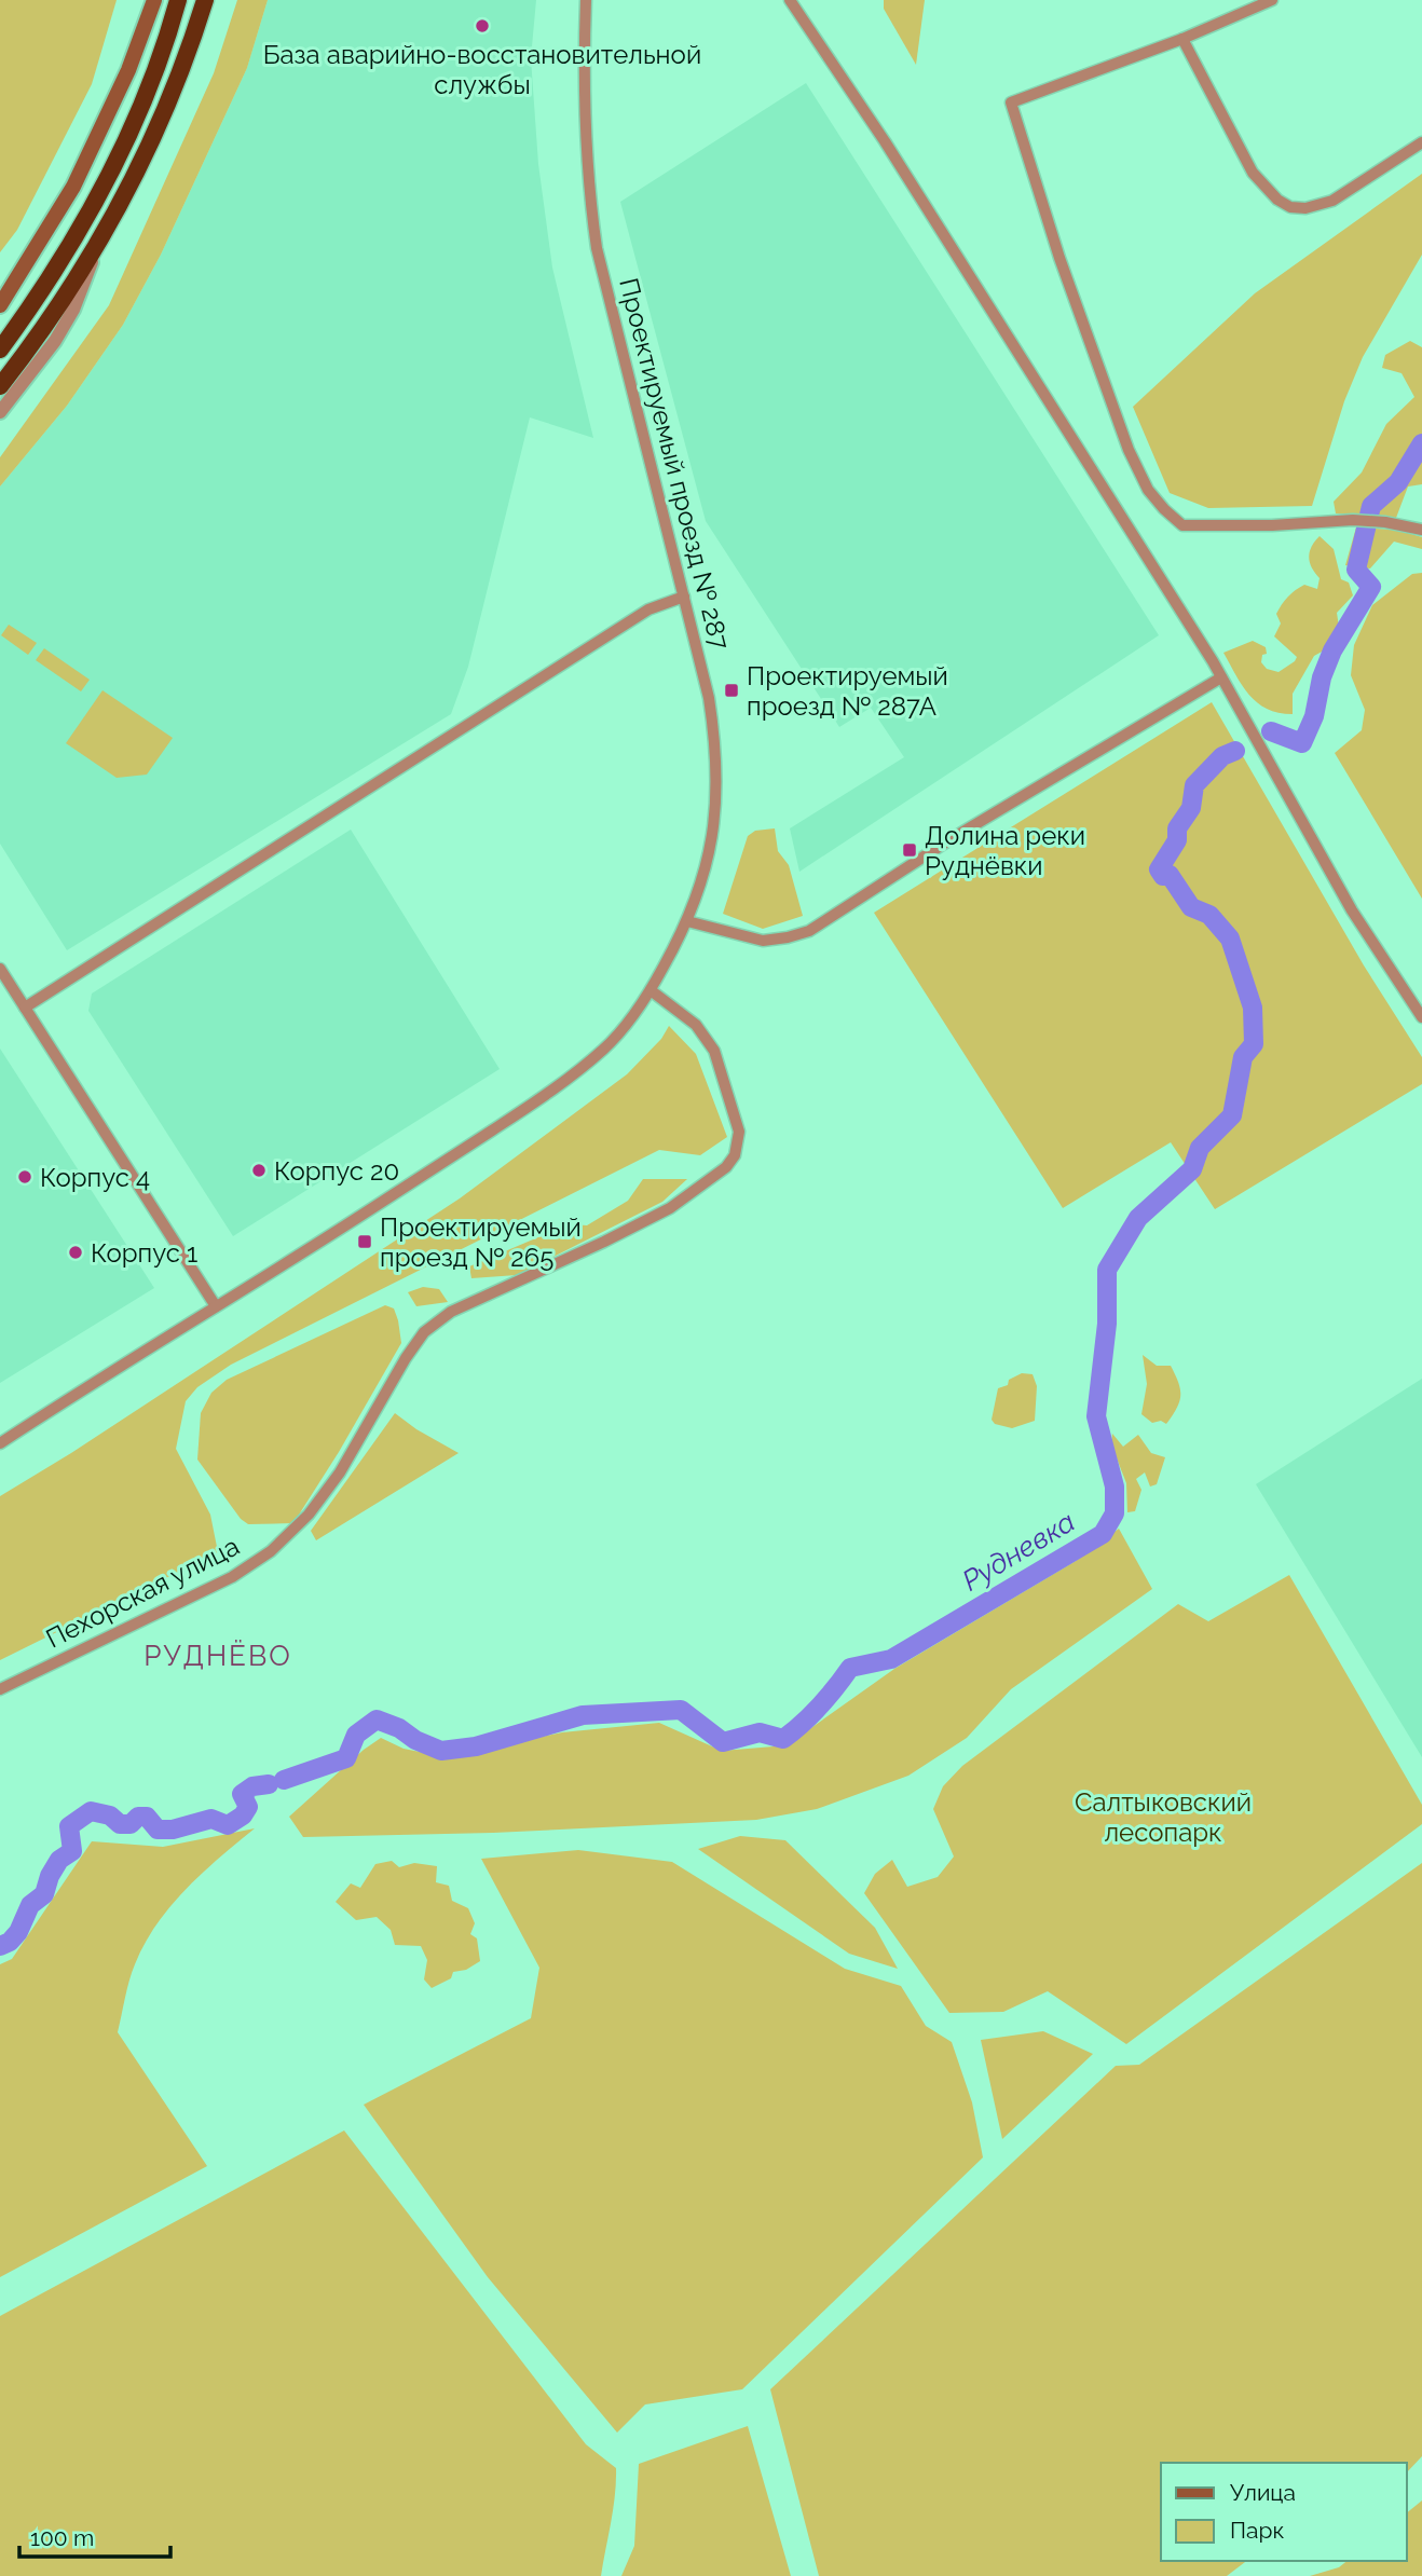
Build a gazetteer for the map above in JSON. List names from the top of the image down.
{
  "streets": {
    "street": ["Проектируемый проезд № 287", "Пехорская улица"]
  },
  "crossings": [
    ["Проектируемый проезд № 287", "Пехорская улица"]
  ],
  "districts": ["РУДНЁВО"],
  "water": ["Рудневка"],
  "parks": ["Салтыковский лесопарк"],
  "places": {
    "other": [
      "База аварийно-восстановительной службы",
      "Корпус 20",
      "Корпус 4",
      "Корпус 1"
    ],
    "transit": ["Проектируемый проезд № 287А", "Долина реки Руднёвки", "Проектируемый проезд № 265"]
  },
  "legend": ["Улица", "Парк"],
  "scale_bar": "100 m"
}
